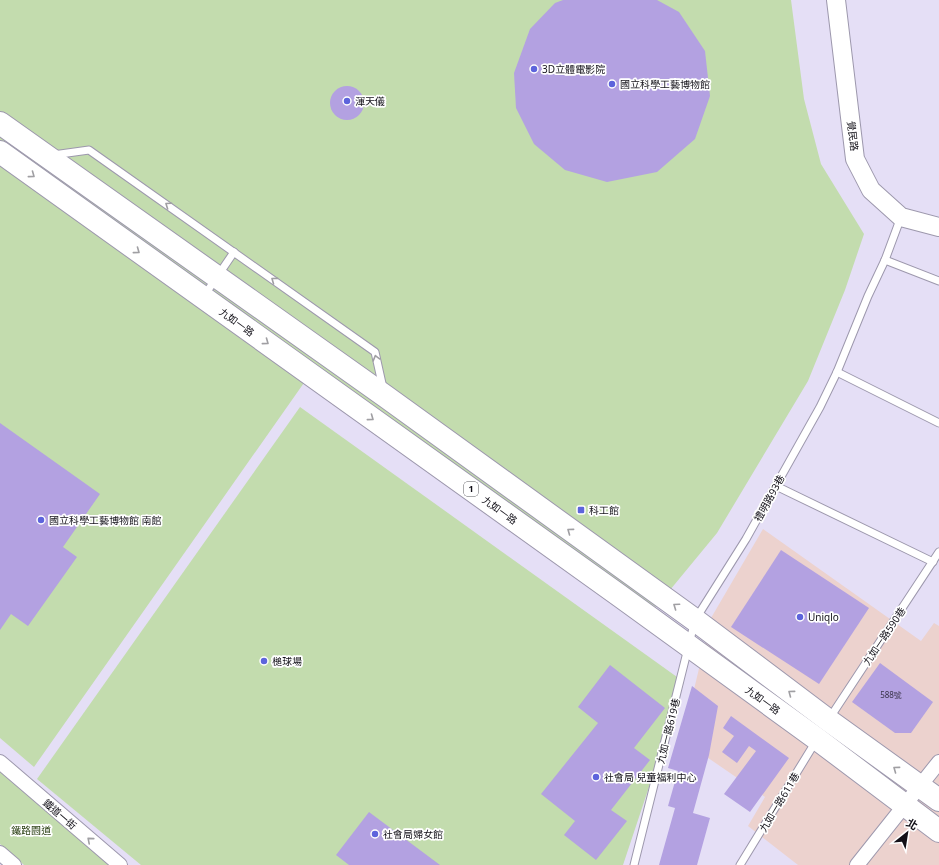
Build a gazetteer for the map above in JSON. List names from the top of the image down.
{
  "streets": {
    "main road": ["九如一路", "1"],
    "street": ["覺民路", "鐵道一街"],
    "lane": [
      "禮明路93巷",
      "九如一路590巷",
      "九如一路619巷",
      "九如一路611巷"
    ]
  },
  "crossings": [
    ["覺民路", "禮明路93巷"],
    ["九如一路", "九如一路619巷"],
    ["九如一路", "九如一路611巷"],
    ["1", "禮明路93巷"],
    ["1", "九如一路590巷"],
    ["1", "九如一路619巷"],
    ["禮明路93巷", "九如一路619巷"]
  ],
  "one_way": ["鐵道一街"],
  "parks": ["鐵路園道"],
  "places": {
    "other": [
      "3D立體電影院",
      "國立科學工藝博物館",
      "渾天儀",
      "國立科學工藝博物館 南館",
      "Uniqlo",
      "槌球場",
      "社會局 兒童福利中心",
      "社會局婦女館"
    ],
    "transit": ["科工館"]
  },
  "house_numbers": ["588號"],
  "north": "top right"
}
